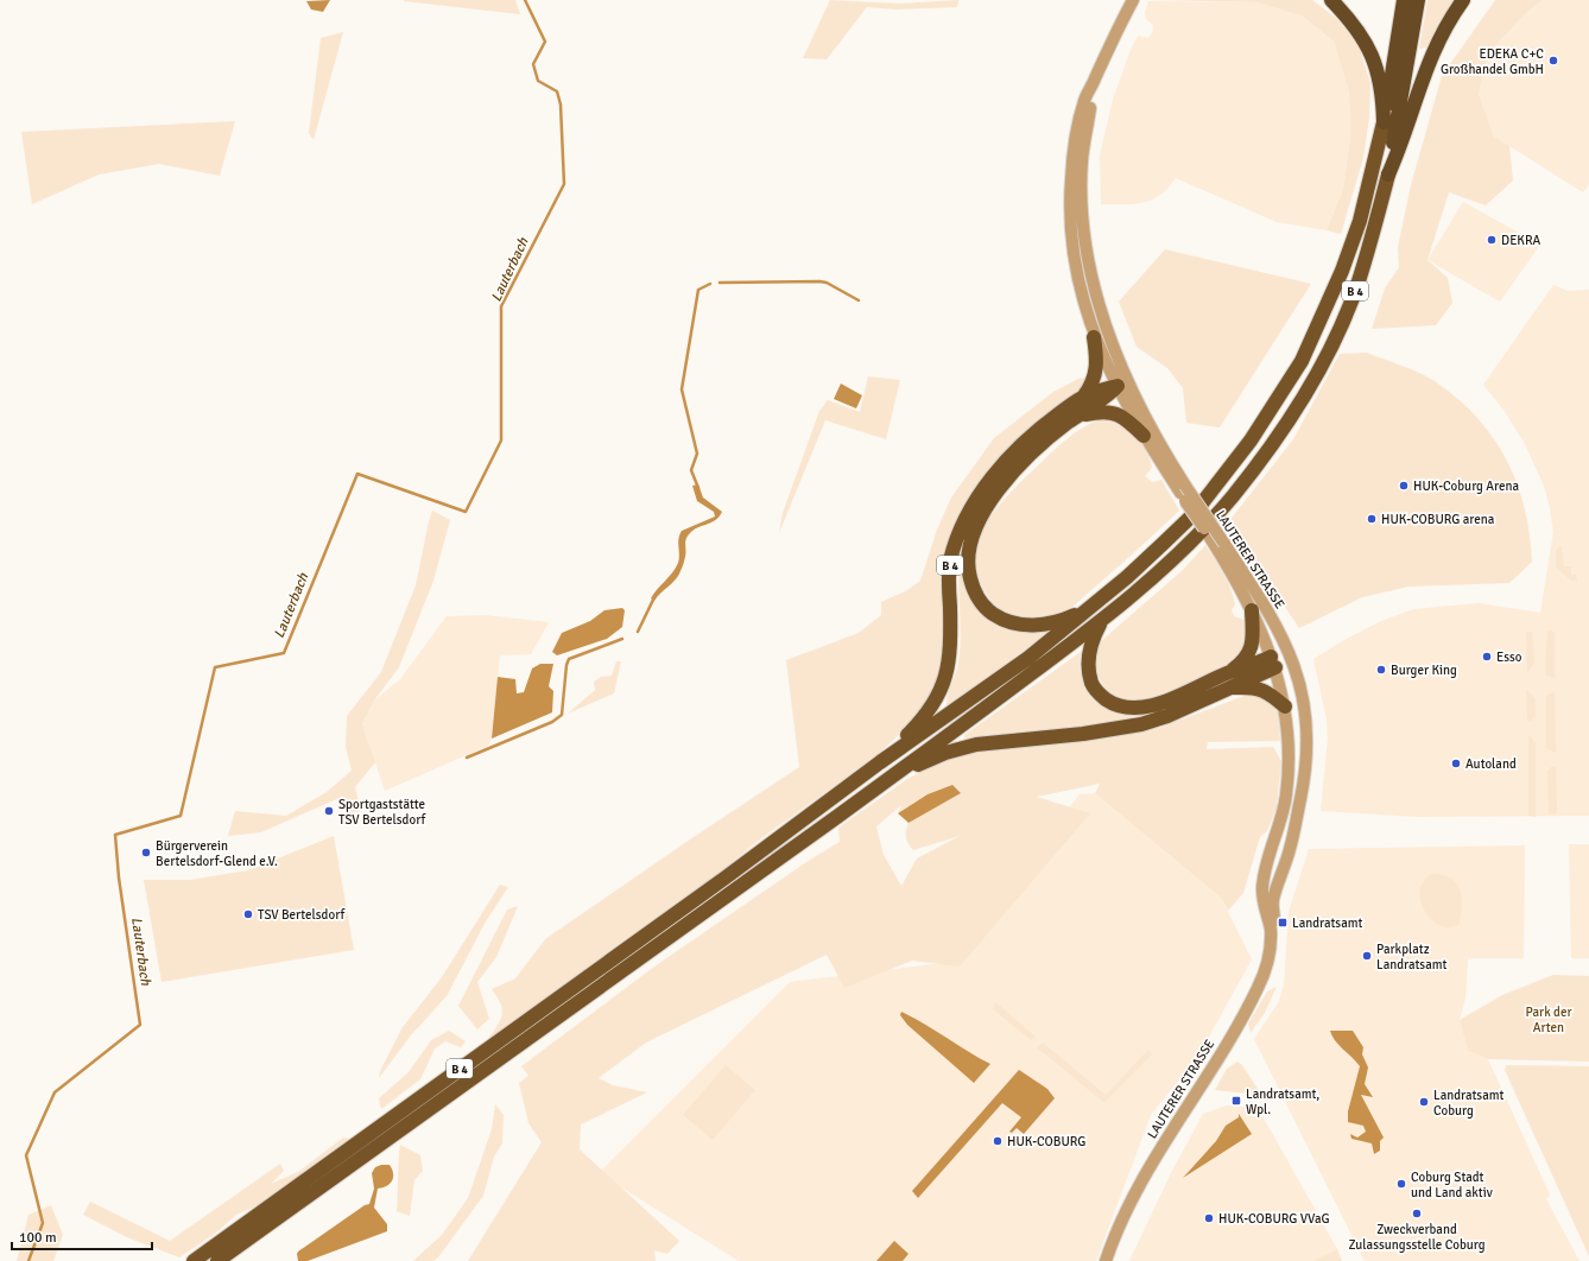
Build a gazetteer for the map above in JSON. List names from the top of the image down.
{
  "streets": {
    "highway": ["B 4"],
    "street": ["LAUTERER STRASSE"]
  },
  "water": ["Lauterbach"],
  "parks": ["Park der Arten"],
  "places": {
    "other": [
      "EDEKA C+C Großhandel GmbH",
      "DEKRA",
      "HUK-Coburg Arena",
      "HUK-COBURG arena",
      "Esso",
      "Burger King",
      "Autoland",
      "Sportgaststätte TSV Bertelsdorf",
      "Bürgerverein Bertelsdorf-Glend e.V.",
      "TSV Bertelsdorf",
      "Parkplatz Landratsamt",
      "Landratsamt Coburg",
      "HUK-COBURG",
      "Coburg Stadt und Land aktiv",
      "Zweckverband Zulassungsstelle Coburg",
      "HUK-COBURG VVaG"
    ],
    "transit": ["Landratsamt", "Landratsamt, Wpl."]
  },
  "scale_bar": "100 m"
}
